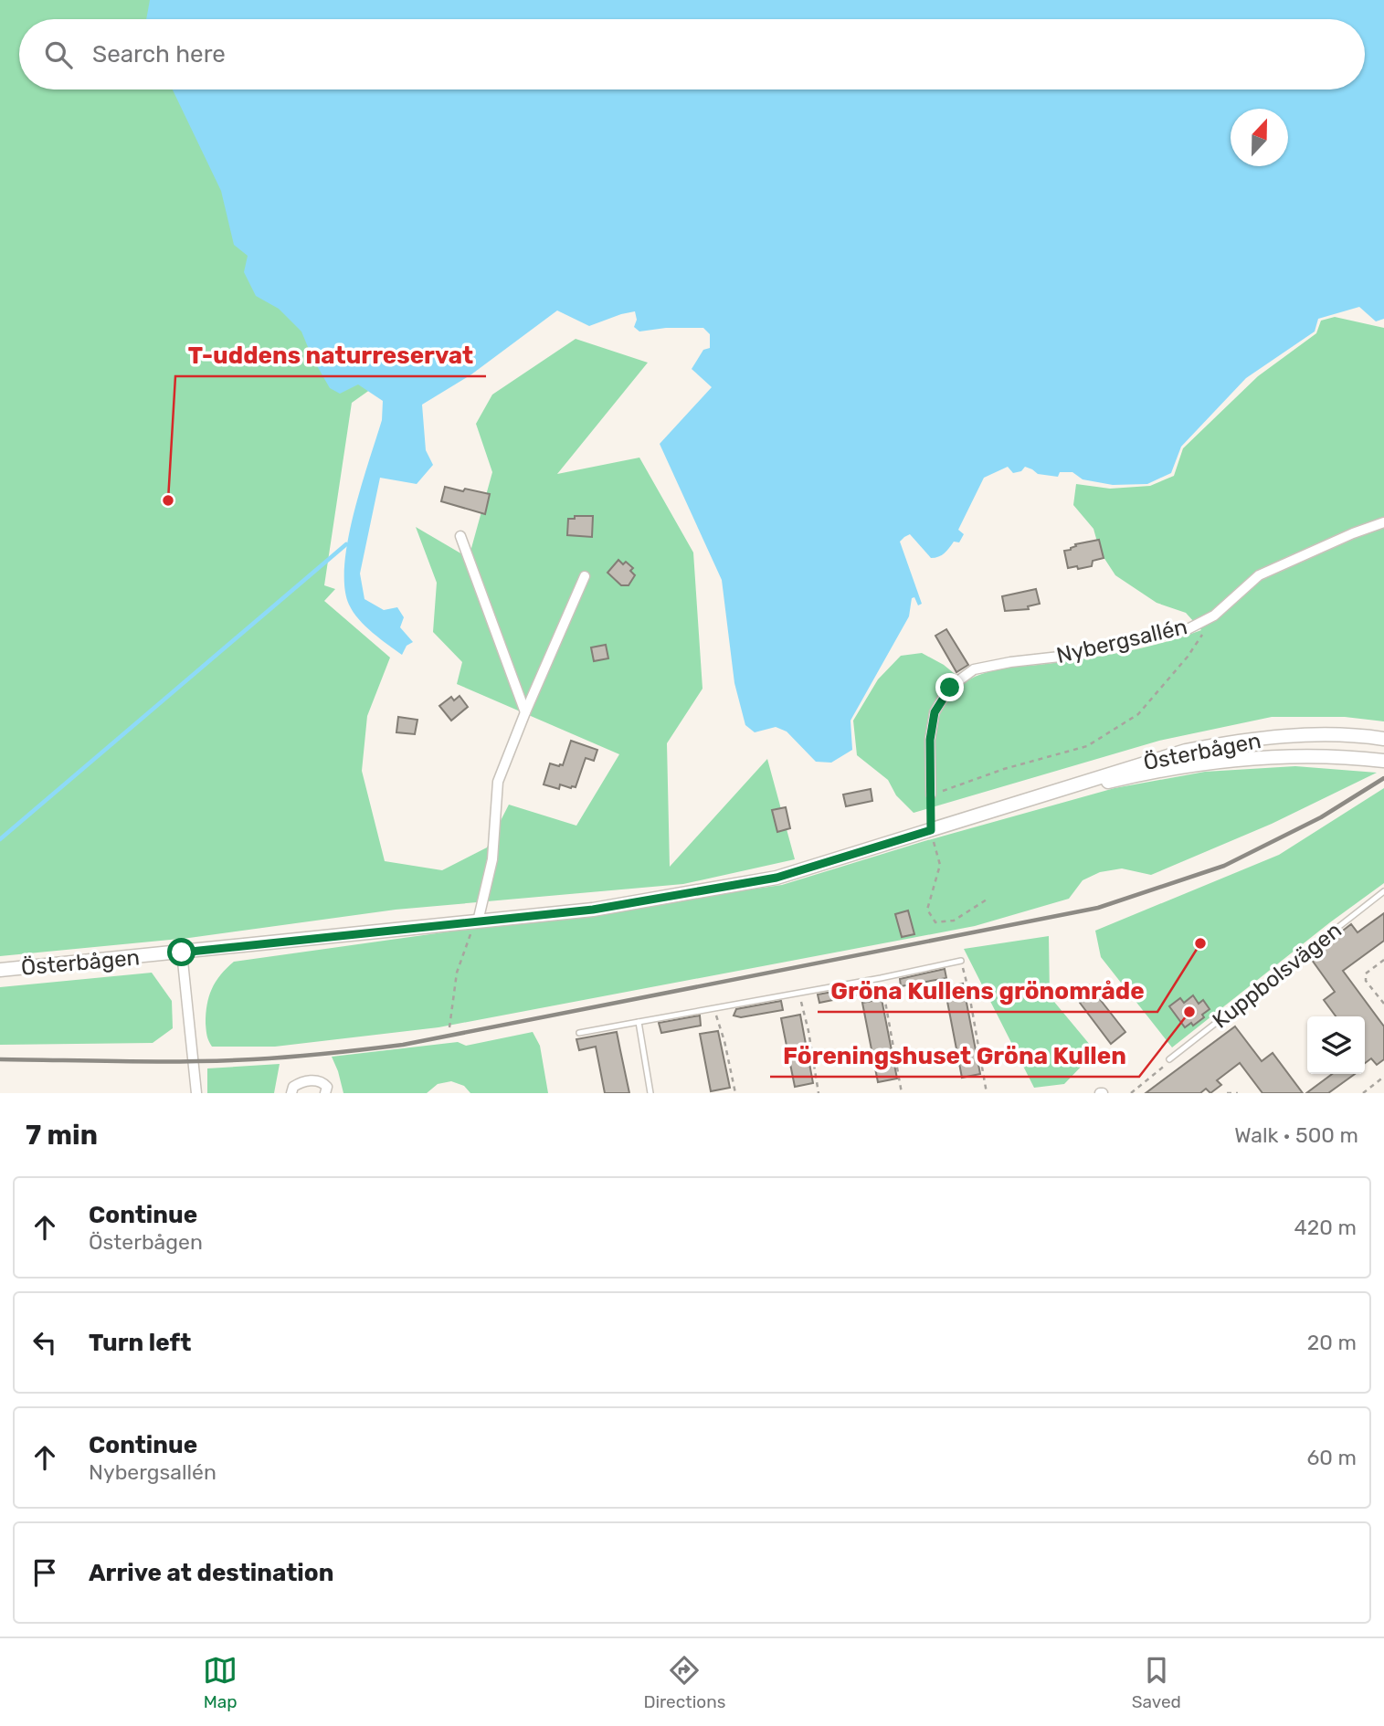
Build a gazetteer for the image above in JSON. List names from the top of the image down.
{
  "streets": {
    "main road": ["Österbågen"],
    "street": ["Nybergsallén"],
    "lane": ["Kuppbolsvägen"]
  },
  "places": ["T-uddens naturreservat", "Gröna Kullens grönområde", "Föreningshuset Gröna Kullen"],
  "north": "top",
  "page": {
    "search": "Search here",
    "heading": ["7 min", "Walk · 500 m"],
    "list": [
      ["Continue", "Österbågen", "420 m"],
      ["Turn left", "20 m"],
      ["Continue", "Nybergsallén", "60 m"],
      "Arrive at destination"
    ],
    "nav": ["Map", "Directions", "Saved"]
  }
}
